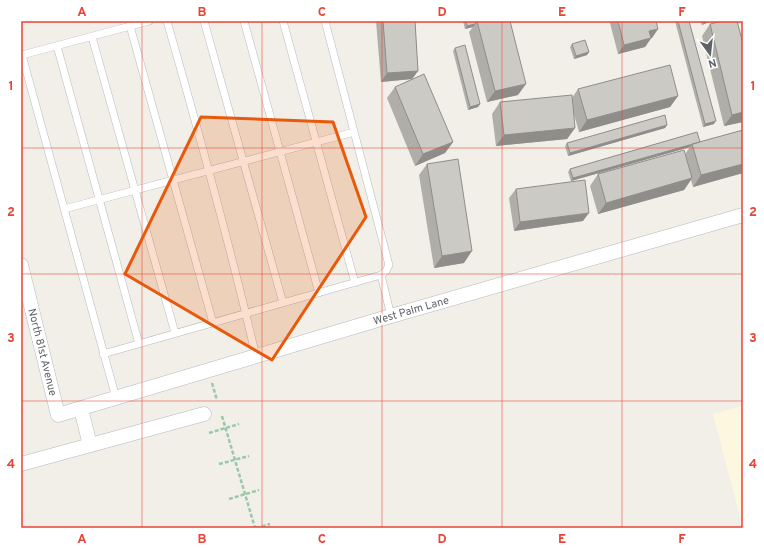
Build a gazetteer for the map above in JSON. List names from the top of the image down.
{
  "streets": {
    "street": ["West Palm Lane", "North 81st Avenue"]
  },
  "crossings": [
    ["West Palm Lane", "North 81st Avenue"]
  ],
  "north": "bottom",
  "grid": {
    "columns": [
      "A",
      "B",
      "C",
      "D",
      "E",
      "F"
    ],
    "rows": [
      "1",
      "2",
      "3",
      "4"
    ]
  }
}
